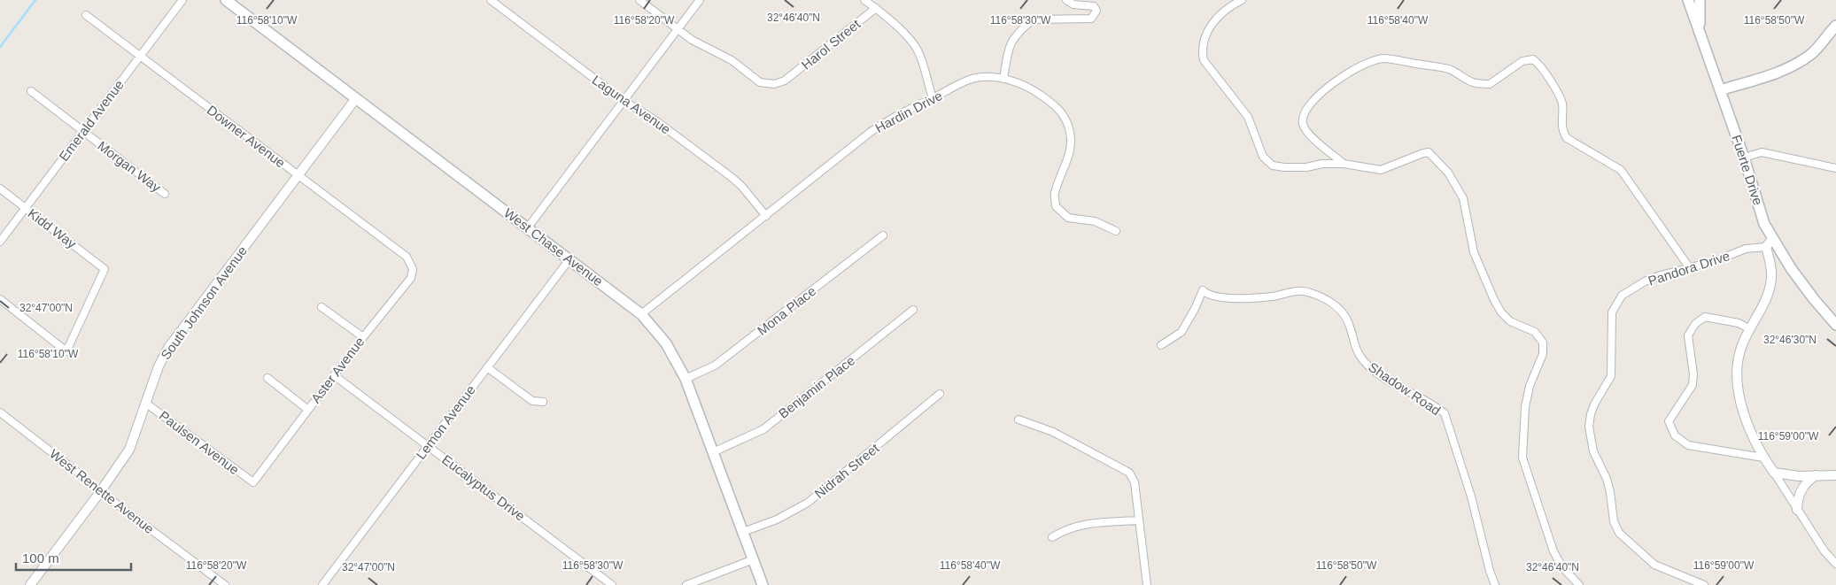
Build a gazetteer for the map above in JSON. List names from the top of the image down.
{
  "streets": {
    "main road": ["Fuerte Drive", "West Chase Avenue"],
    "street": [
      "Harol Street",
      "Laguna Avenue",
      "Hardin Drive",
      "Emerald Avenue",
      "Downer Avenue",
      "Morgan Way",
      "Kidd Way",
      "Pandora Drive",
      "South Johnson Avenue",
      "Mona Place",
      "Aster Avenue",
      "Benjamin Place",
      "Shadow Road",
      "Lemon Avenue",
      "Paulsen Avenue",
      "Nidrah Street",
      "Eucalyptus Drive",
      "West Renette Avenue"
    ]
  },
  "crossings": [
    ["Laguna Avenue", "Hardin Drive"],
    ["Hardin Drive", "West Chase Avenue"],
    ["Emerald Avenue", "Downer Avenue"],
    ["Emerald Avenue", "Morgan Way"],
    ["Emerald Avenue", "Kidd Way"],
    ["Downer Avenue", "South Johnson Avenue"],
    ["Downer Avenue", "Aster Avenue"],
    ["Fuerte Drive", "Pandora Drive"],
    ["West Chase Avenue", "South Johnson Avenue"],
    ["West Chase Avenue", "Mona Place"],
    ["West Chase Avenue", "Benjamin Place"],
    ["West Chase Avenue", "Lemon Avenue"],
    ["West Chase Avenue", "Nidrah Street"],
    ["South Johnson Avenue", "Paulsen Avenue"],
    ["South Johnson Avenue", "West Renette Avenue"],
    ["Aster Avenue", "Paulsen Avenue"],
    ["Aster Avenue", "Eucalyptus Drive"],
    ["Lemon Avenue", "Eucalyptus Drive"]
  ],
  "scale_bar": "100 m",
  "coordinates": [
    "32°46'40\"N",
    "116°58'10\"W",
    "116°58'20\"W",
    "116°58'30\"W",
    "116°58'40\"W",
    "116°58'50\"W",
    "32°47'00\"N",
    "32°46'30\"N",
    "116°59'00\"W"
  ]
}
